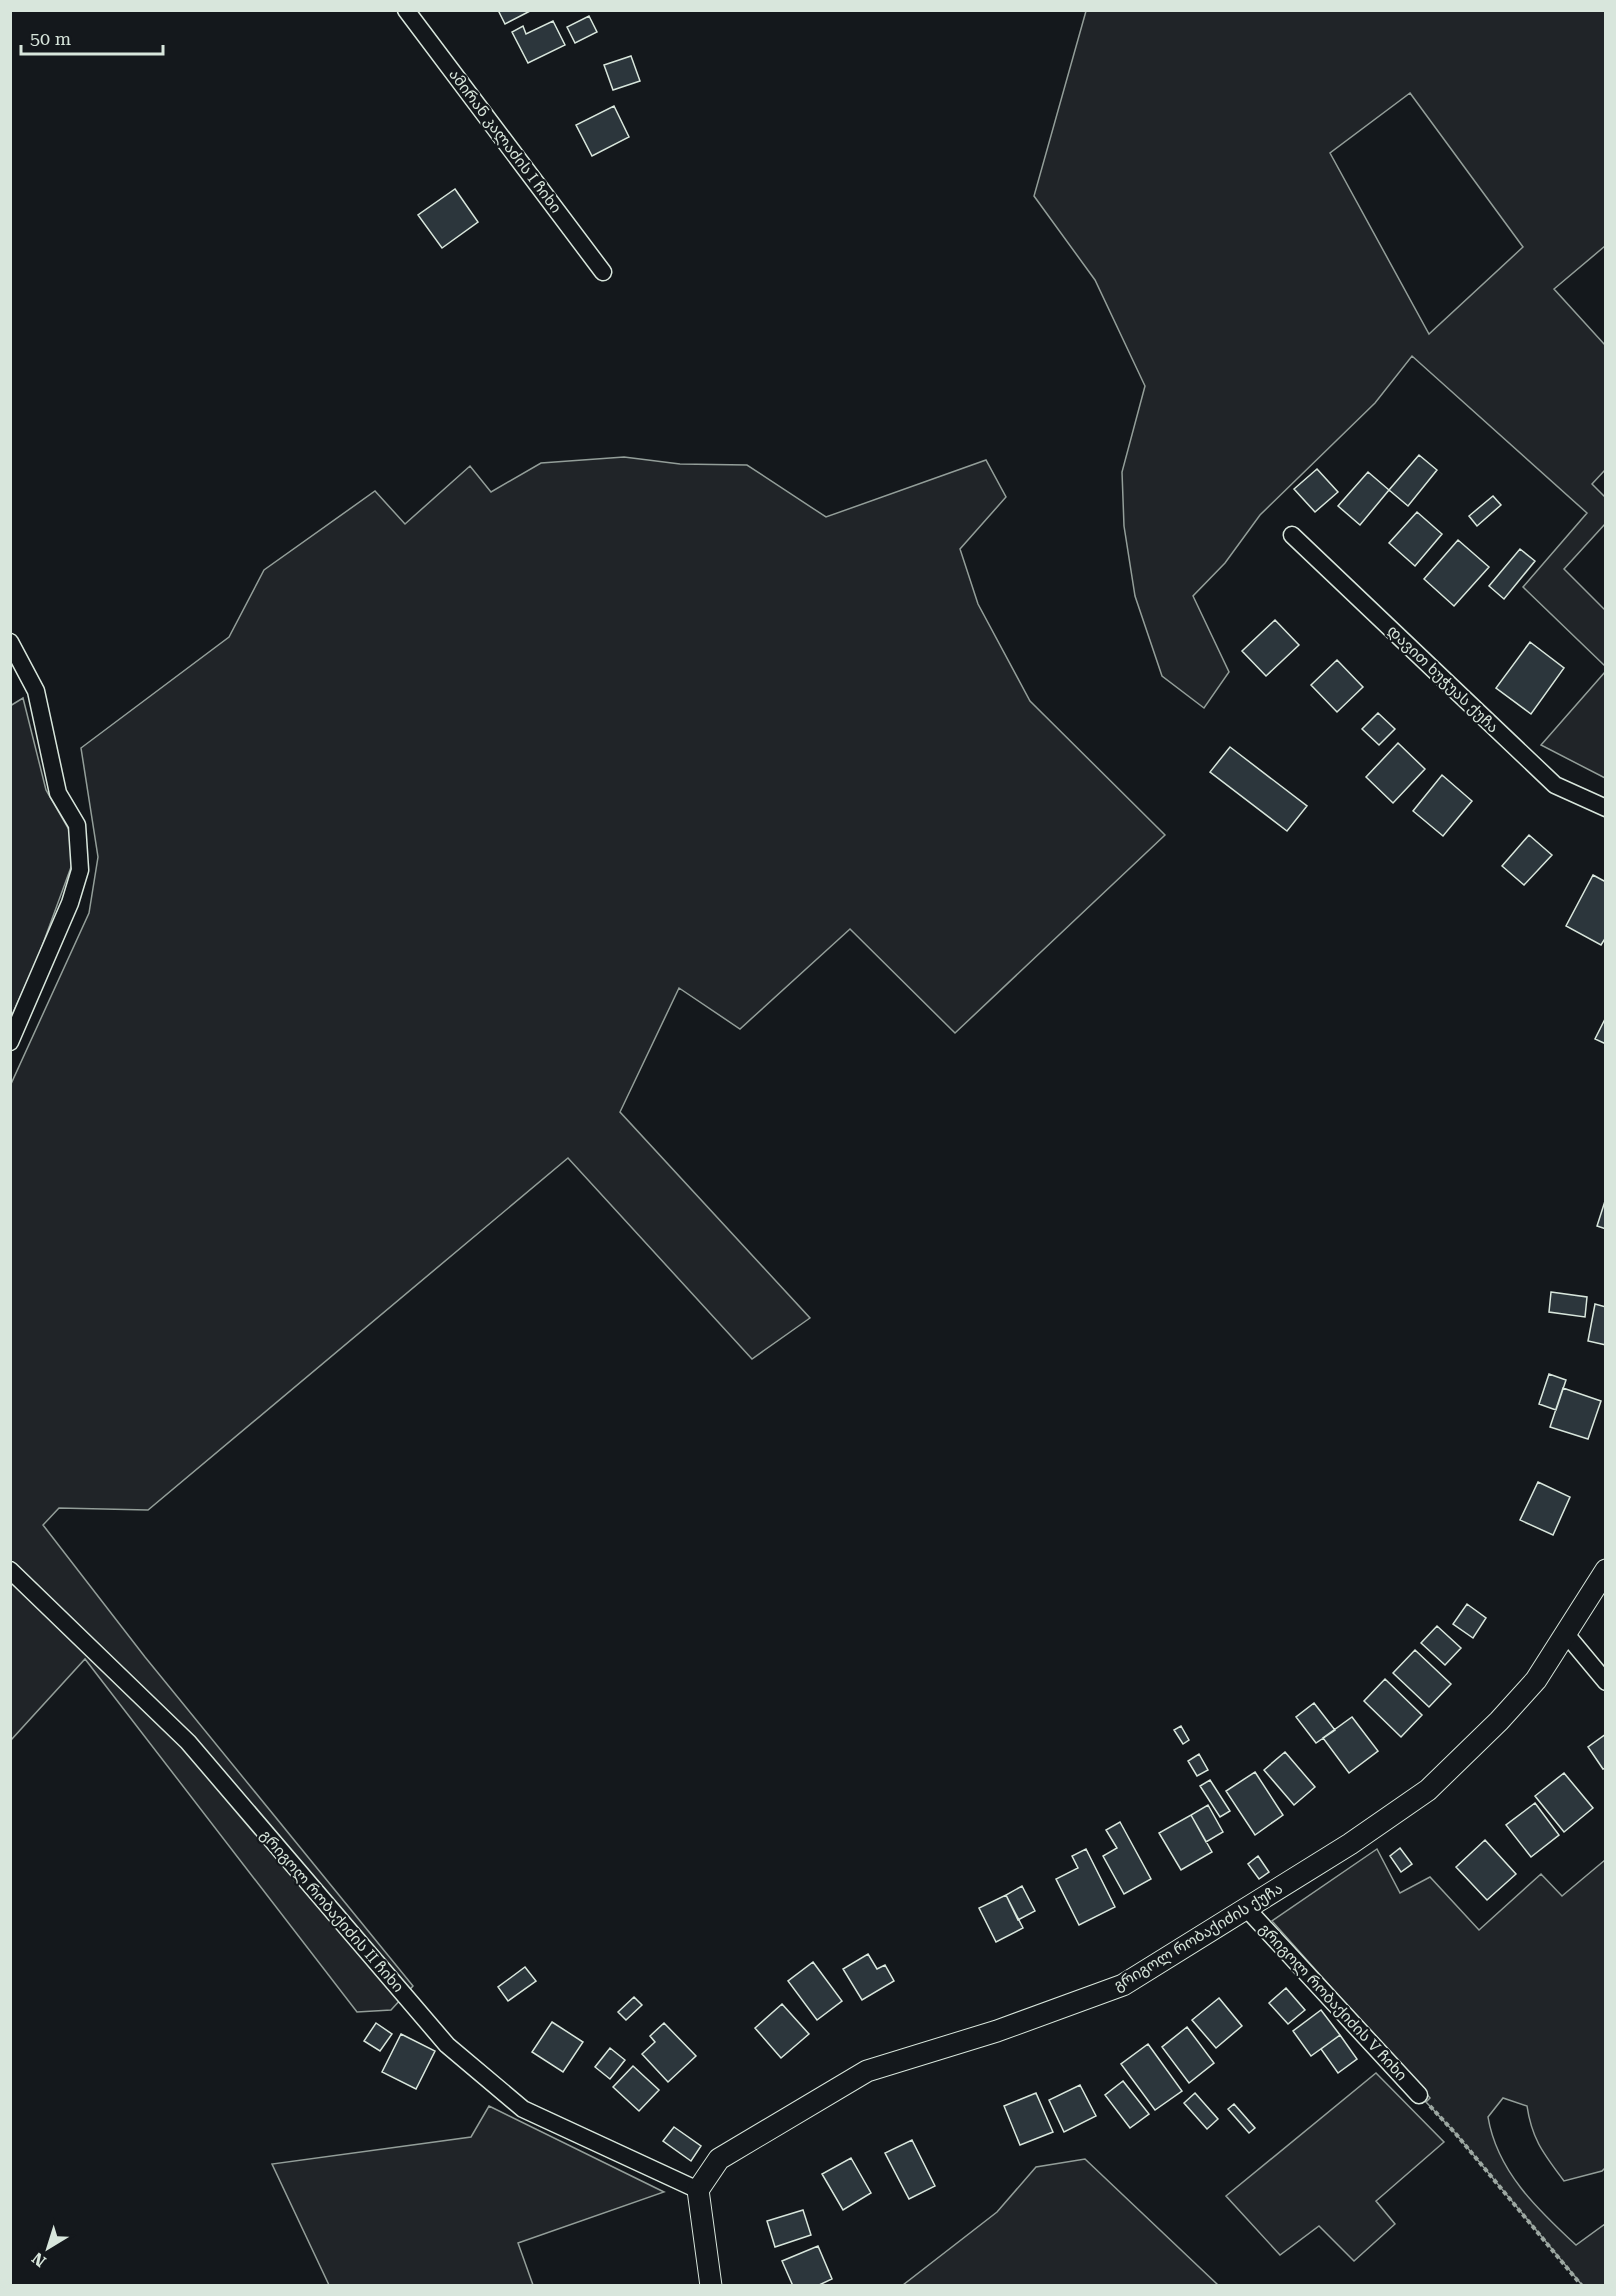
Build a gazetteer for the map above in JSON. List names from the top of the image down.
{
  "streets": {
    "street": [
      "ამირან კალაძის I ჩიხი",
      "დავით ხუჭუას ქუჩა",
      "გრიგოლ რობაქიძის II ჩიხი",
      "გრიგოლ რობაქიძის ქუჩა",
      "გრიგოლ რობაქიძის V ჩიხი"
    ]
  },
  "crossings": [
    ["გრიგოლ რობაქიძის II ჩიხი", "გრიგოლ რობაქიძის ქუჩა"],
    ["გრიგოლ რობაქიძის ქუჩა", "გრიგოლ რობაქიძის V ჩიხი"]
  ],
  "scale_bar": "50 m",
  "north": "bottom left"
}
